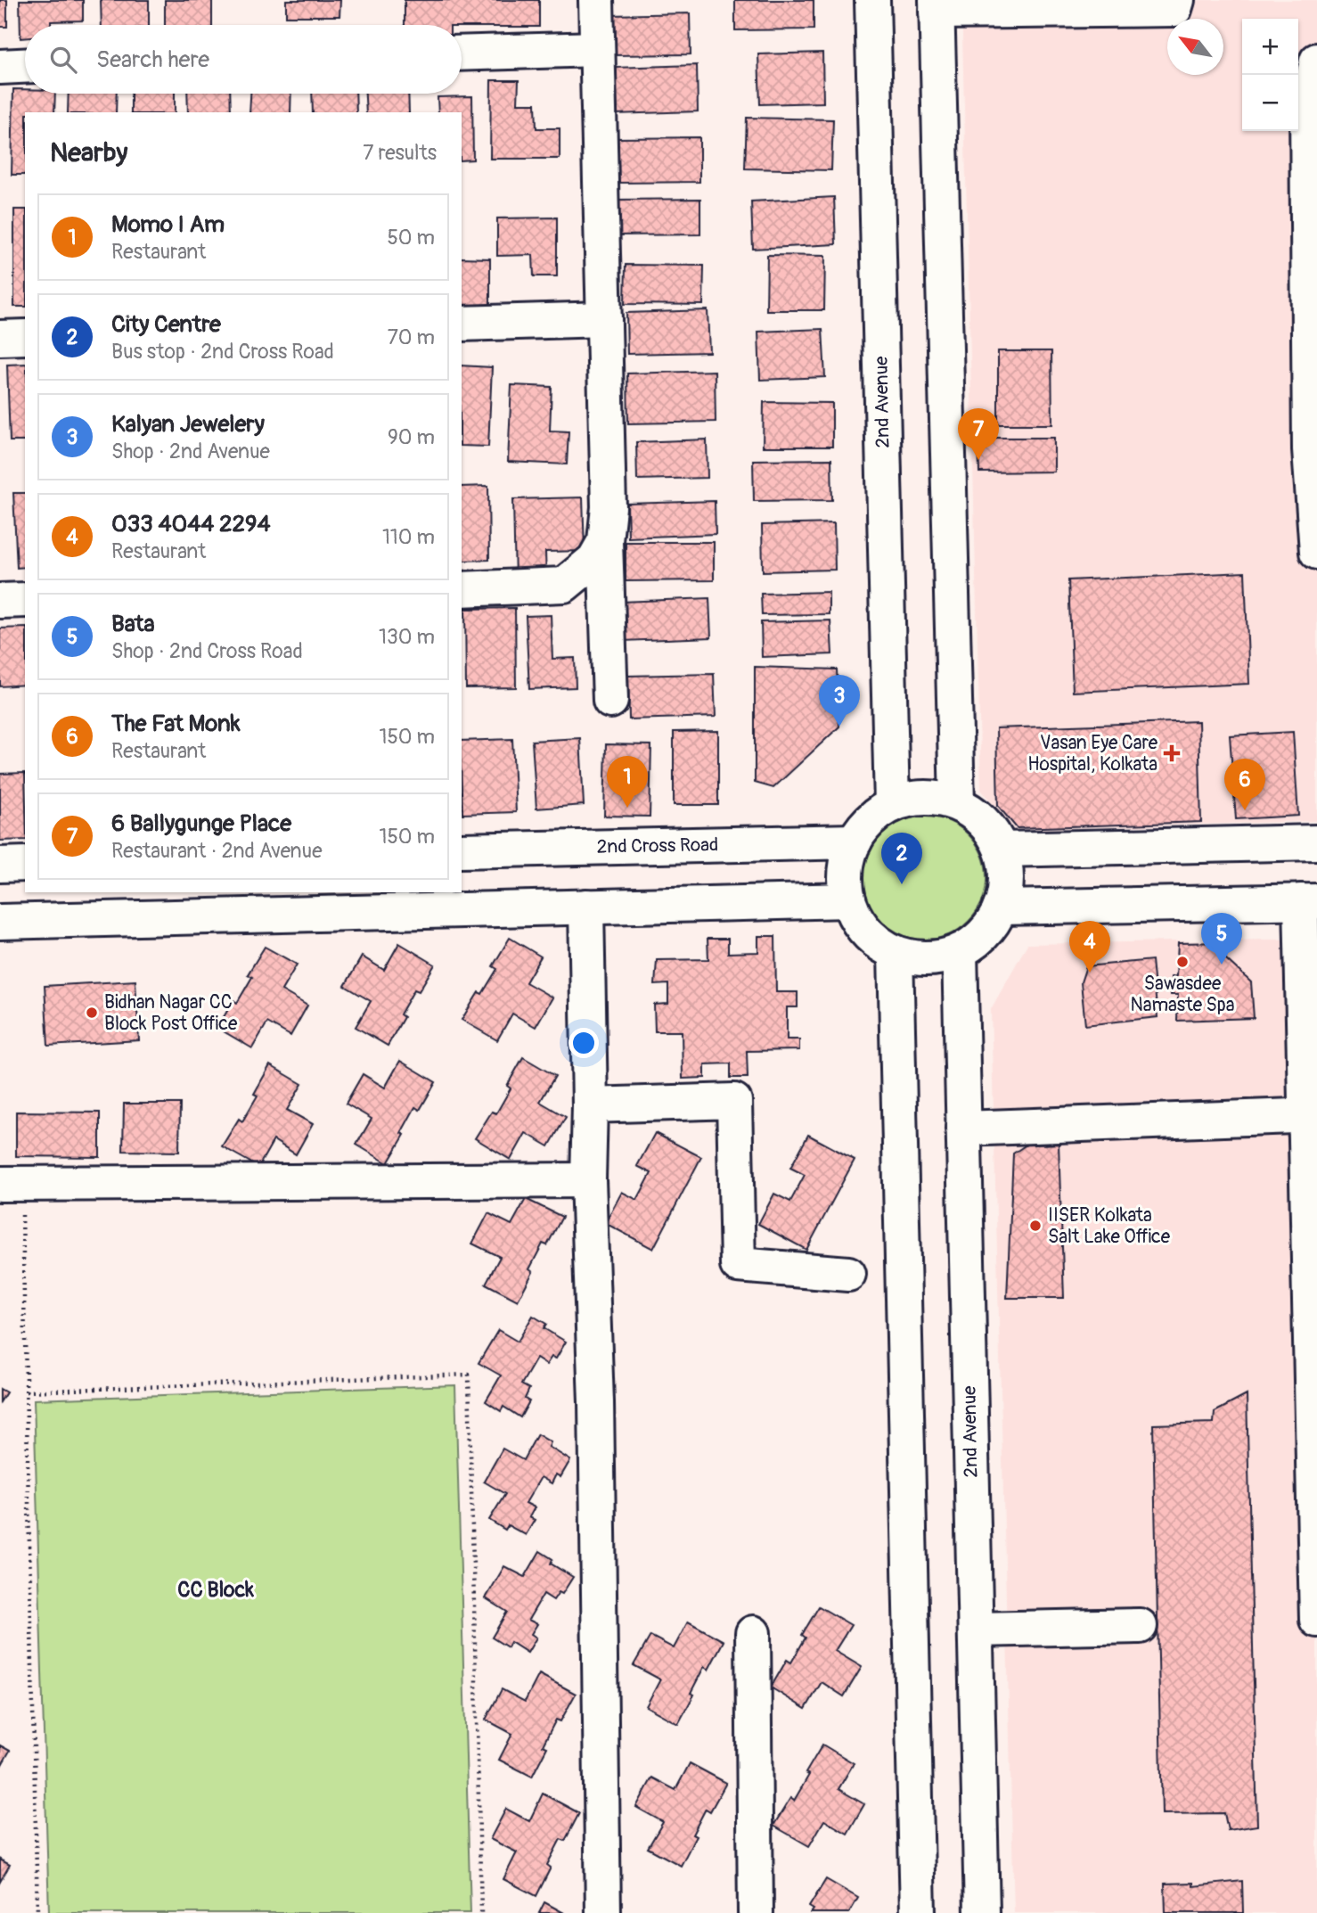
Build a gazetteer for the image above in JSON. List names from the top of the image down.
{
  "streets": {
    "street": ["2nd Avenue", "2nd Cross Road"]
  },
  "crossings": [
    ["2nd Avenue", "2nd Cross Road"]
  ],
  "districts": ["CC Block"],
  "places": {
    "health": ["Vasan Eye Care Hospital, Kolkata"],
    "other": ["Sawasdee Namaste Spa", "Bidhan Nagar CC Block Post Office", "IISER Kolkata Salt Lake Office"]
  },
  "north": "top left",
  "page": {
    "map_buttons": ["+", "−"],
    "search": "Search here",
    "heading": ["Nearby", "7 results"],
    "list": [
      {
        "mark": "1",
        "name": "Momo I Am",
        "note": "Restaurant",
        "value": "50 m"
      },
      {
        "mark": "2",
        "name": "City Centre",
        "note": "Bus stop · 2nd Cross Road",
        "value": "70 m"
      },
      {
        "mark": "3",
        "name": "Kalyan Jewelery",
        "note": "Shop · 2nd Avenue",
        "value": "90 m"
      },
      {
        "mark": "4",
        "name": "033 4044 2294",
        "note": "Restaurant",
        "value": "110 m"
      },
      {
        "mark": "5",
        "name": "Bata",
        "note": "Shop · 2nd Cross Road",
        "value": "130 m"
      },
      {
        "mark": "6",
        "name": "The Fat Monk",
        "note": "Restaurant",
        "value": "150 m"
      },
      {
        "mark": "7",
        "name": "6 Ballygunge Place",
        "note": "Restaurant · 2nd Avenue",
        "value": "150 m"
      }
    ],
    "pins": [
      "7",
      "3",
      "1",
      "6",
      "2",
      "5",
      "4"
    ]
  }
}
